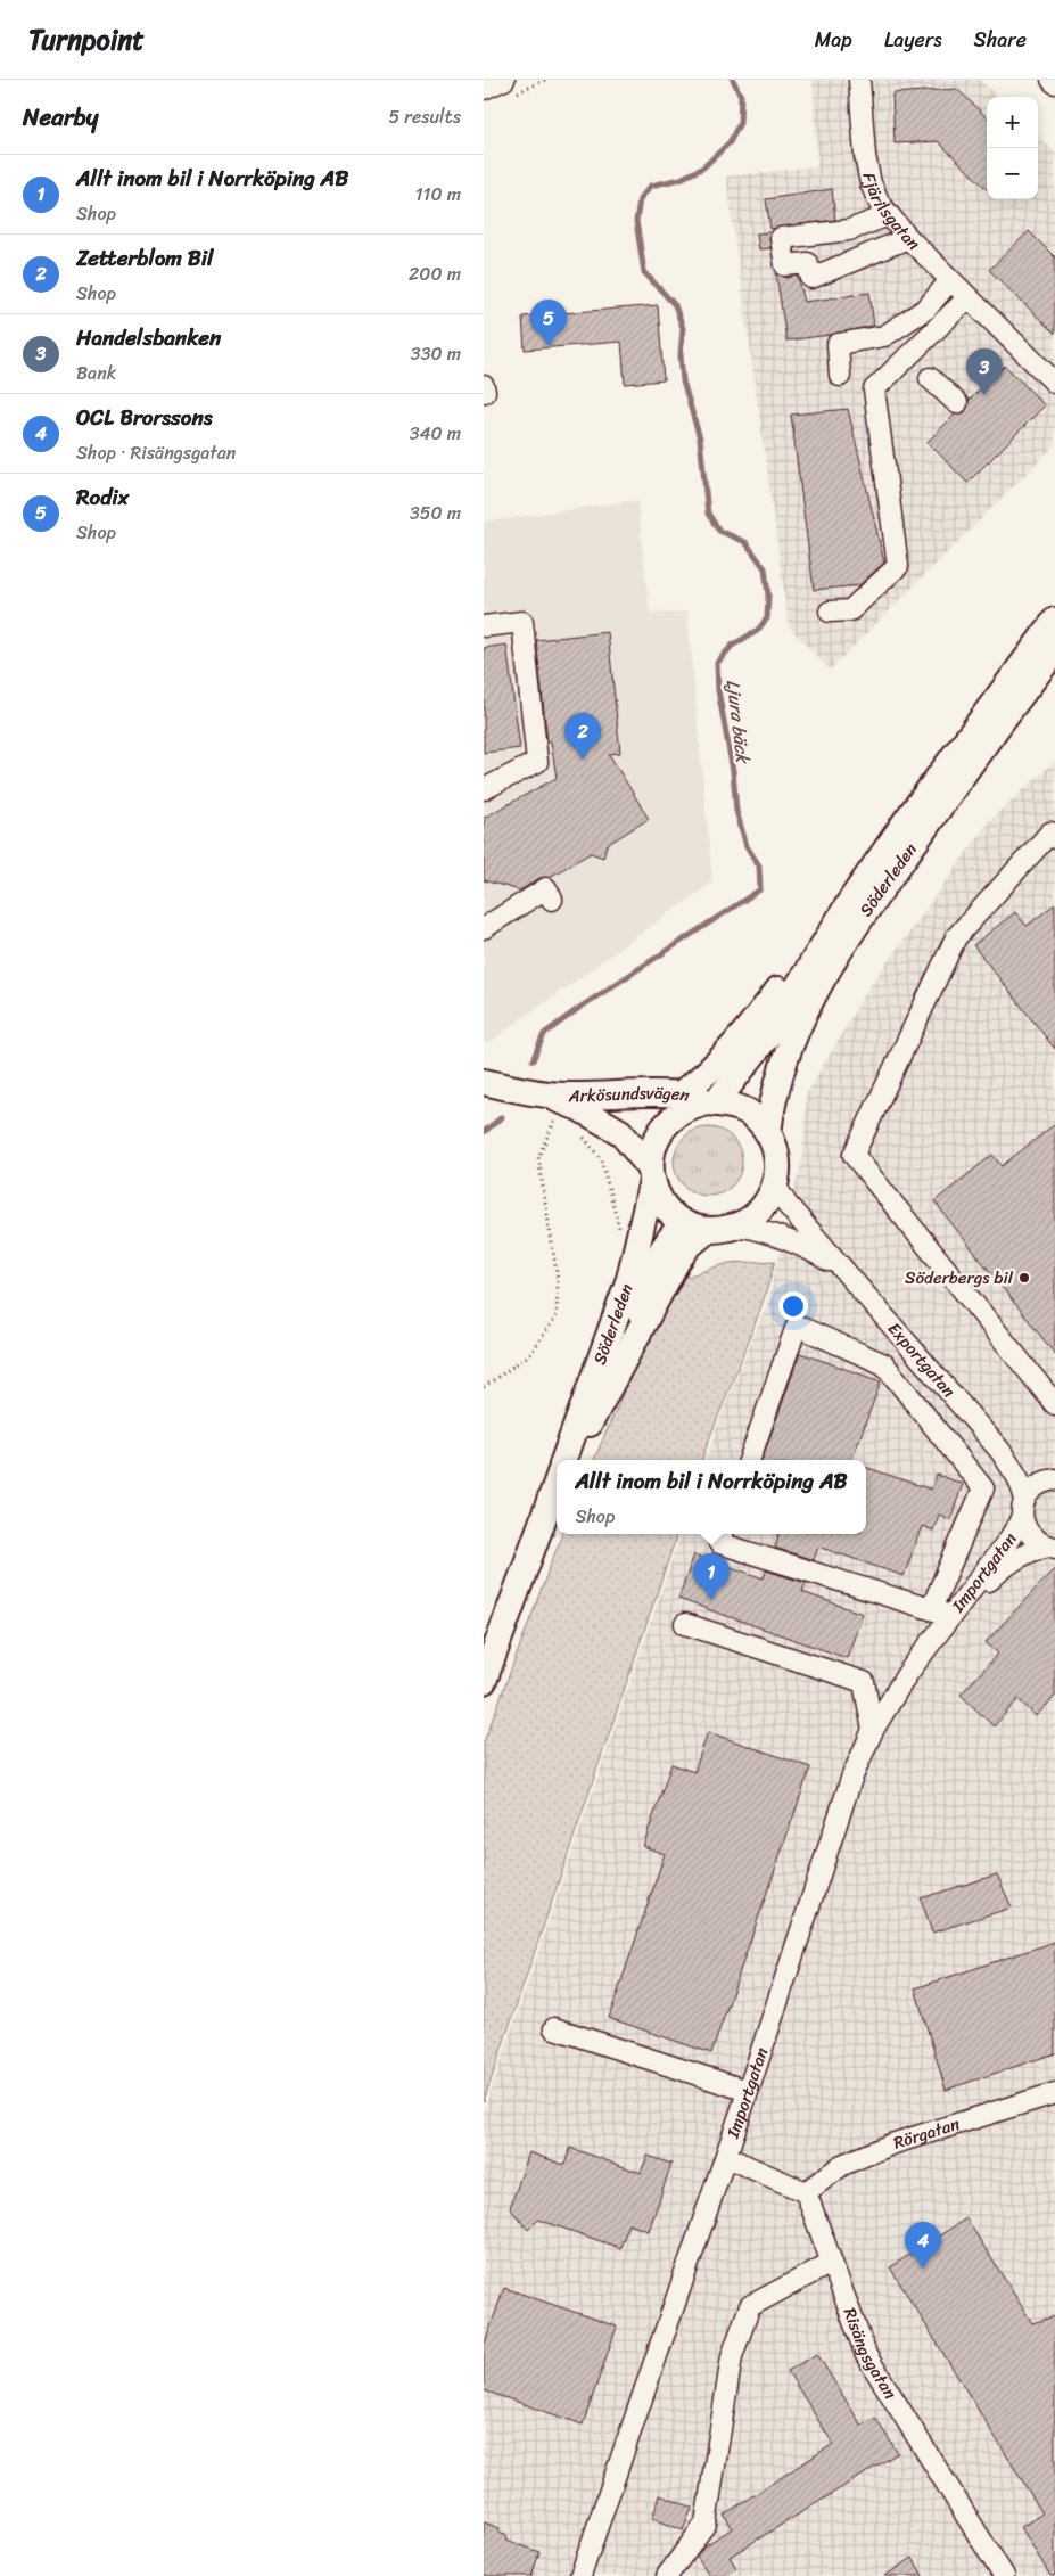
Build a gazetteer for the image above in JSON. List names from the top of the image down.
{
  "streets": {
    "main road": ["Söderleden", "Arkösundsvägen"],
    "street": [
      "Fjärilsgatan",
      "Exportgatan",
      "Importgatan",
      "Rörgatan",
      "Risängsgatan"
    ]
  },
  "crossings": [
    ["Söderleden", "Arkösundsvägen"],
    ["Söderleden", "Exportgatan"],
    ["Arkösundsvägen", "Exportgatan"],
    ["Rörgatan", "Risängsgatan"]
  ],
  "water": ["Ljura bäck"],
  "places": ["Söderbergs bil"],
  "page": {
    "header": "Turnpoint",
    "nav": ["Map", "Layers", "Share"],
    "heading": ["Nearby", "5 results"],
    "map_buttons": ["+", "−"],
    "list": [
      {
        "mark": "1",
        "name": "Allt inom bil i Norrköping AB",
        "note": "Shop",
        "value": "110 m"
      },
      {
        "mark": "2",
        "name": "Zetterblom Bil",
        "note": "Shop",
        "value": "200 m"
      },
      {
        "mark": "3",
        "name": "Handelsbanken",
        "note": "Bank",
        "value": "330 m"
      },
      {
        "mark": "4",
        "name": "OCL Brorssons",
        "note": "Shop · Risängsgatan",
        "value": "340 m"
      },
      {
        "mark": "5",
        "name": "Rodix",
        "note": "Shop",
        "value": "350 m"
      }
    ],
    "pins": [
      "5",
      "3",
      "2",
      "1",
      "4"
    ],
    "popup": ["Allt inom bil i Norrköping AB", "Shop"]
  }
}
